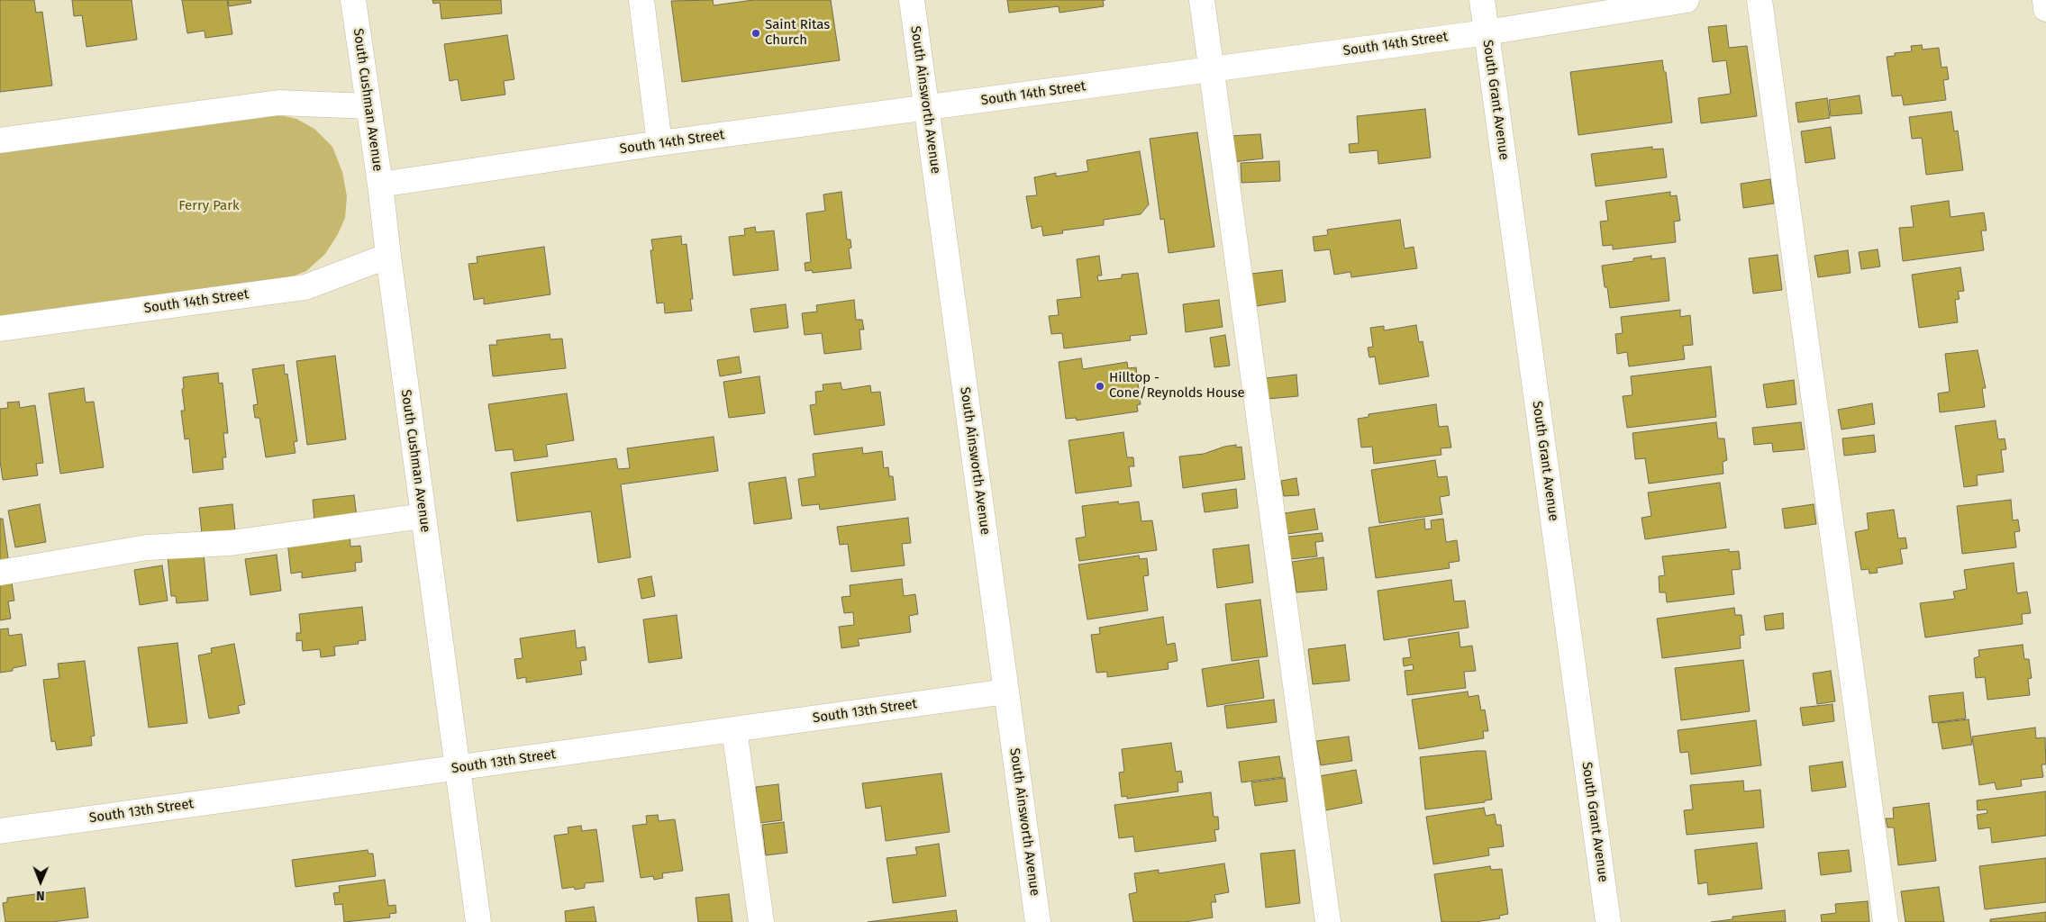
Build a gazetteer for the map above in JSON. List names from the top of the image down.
{
  "streets": {
    "street": [
      "South 14th Street",
      "South Cushman Avenue",
      "South Ainsworth Avenue",
      "South Grant Avenue",
      "South 13th Street"
    ]
  },
  "crossings": [
    ["South 14th Street", "South Cushman Avenue"],
    ["South 14th Street", "South Ainsworth Avenue"],
    ["South 14th Street", "South Grant Avenue"],
    ["South Cushman Avenue", "South 13th Street"],
    ["South Ainsworth Avenue", "South 13th Street"]
  ],
  "parks": ["Ferry Park"],
  "places": ["Saint Ritas Church", "Hilltop - Cone/Reynolds House"],
  "north": "bottom"
}
